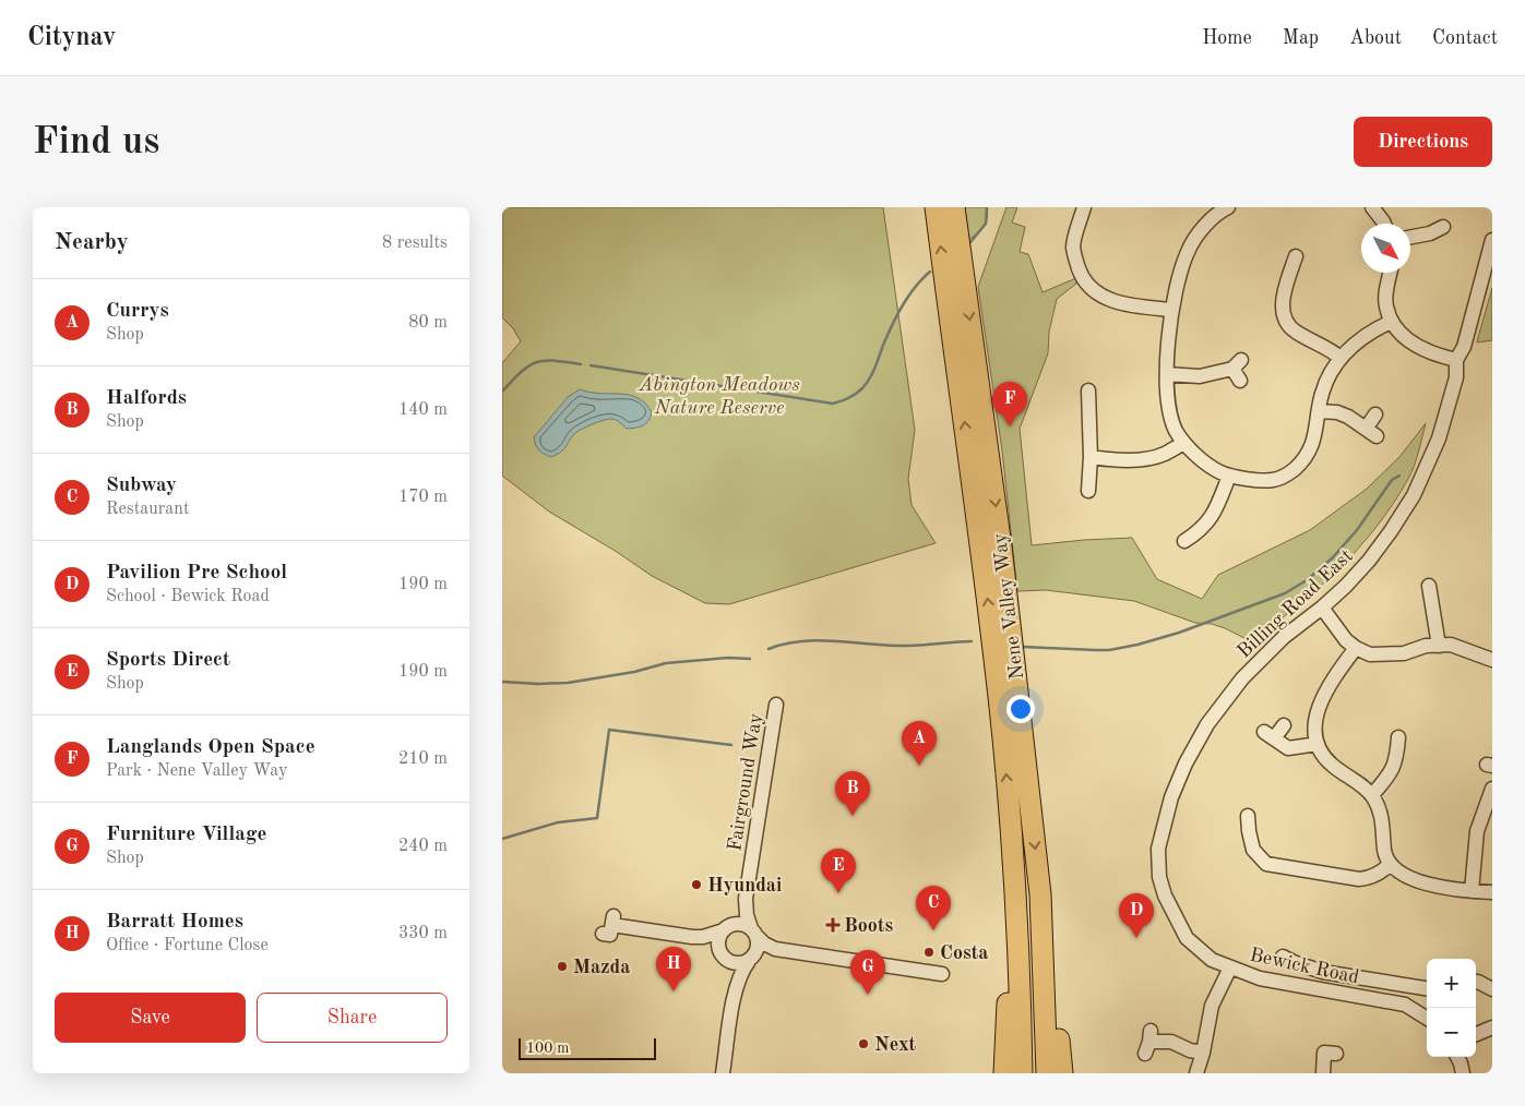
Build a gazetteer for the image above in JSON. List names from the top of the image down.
{
  "streets": {
    "highway": ["Nene Valley Way"],
    "street": ["Billing Road East", "Fairground Way", "Bewick Road"]
  },
  "crossings": [
    ["Billing Road East", "Bewick Road"]
  ],
  "parks": ["Abington Meadows Nature Reserve"],
  "places": {
    "other": [
      "Hyundai",
      "Costa",
      "Mazda",
      "Next"
    ],
    "health": ["Boots"]
  },
  "scale_bar": "100 m",
  "north": "bottom right",
  "page": {
    "header": "Citynav",
    "nav": [
      "Home",
      "Map",
      "About",
      "Contact"
    ],
    "buttons": [
      "Directions",
      ["Save", "Share"]
    ],
    "title": "Find us",
    "heading": ["Nearby", "8 results"],
    "list": [
      {
        "mark": "A",
        "name": "Currys",
        "note": "Shop",
        "value": "80 m"
      },
      {
        "mark": "B",
        "name": "Halfords",
        "note": "Shop",
        "value": "140 m"
      },
      {
        "mark": "C",
        "name": "Subway",
        "note": "Restaurant",
        "value": "170 m"
      },
      {
        "mark": "D",
        "name": "Pavilion Pre School",
        "note": "School · Bewick Road",
        "value": "190 m"
      },
      {
        "mark": "E",
        "name": "Sports Direct",
        "note": "Shop",
        "value": "190 m"
      },
      {
        "mark": "F",
        "name": "Langlands Open Space",
        "note": "Park · Nene Valley Way",
        "value": "210 m"
      },
      {
        "mark": "G",
        "name": "Furniture Village",
        "note": "Shop",
        "value": "240 m"
      },
      {
        "mark": "H",
        "name": "Barratt Homes",
        "note": "Office · Fortune Close",
        "value": "330 m"
      }
    ],
    "pins": [
      "F",
      "A",
      "B",
      "E",
      "C",
      "D",
      "H",
      "G"
    ],
    "map_buttons": ["+", "−"],
    "scale": "100 m"
  }
}
